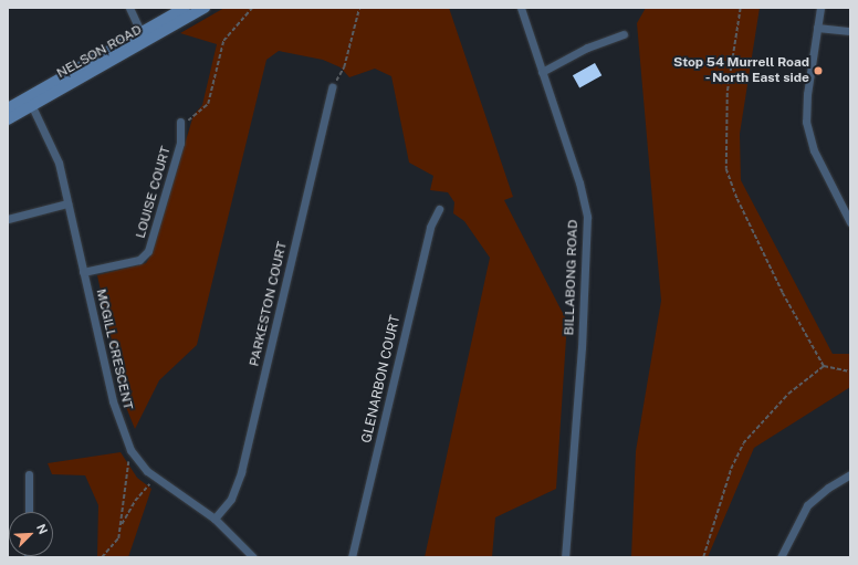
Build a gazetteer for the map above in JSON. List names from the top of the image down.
{
  "streets": {
    "main road": ["NELSON ROAD"],
    "street": [
      "LOUISE COURT",
      "BILLABONG ROAD",
      "PARKESTON COURT",
      "MCGILL CRESCENT",
      "GLENARBON COURT"
    ]
  },
  "crossings": [
    ["NELSON ROAD", "MCGILL CRESCENT"],
    ["LOUISE COURT", "MCGILL CRESCENT"],
    ["PARKESTON COURT", "MCGILL CRESCENT"]
  ],
  "places": ["Stop 54 Murrell Road - North East side"],
  "north": "top right"
}
